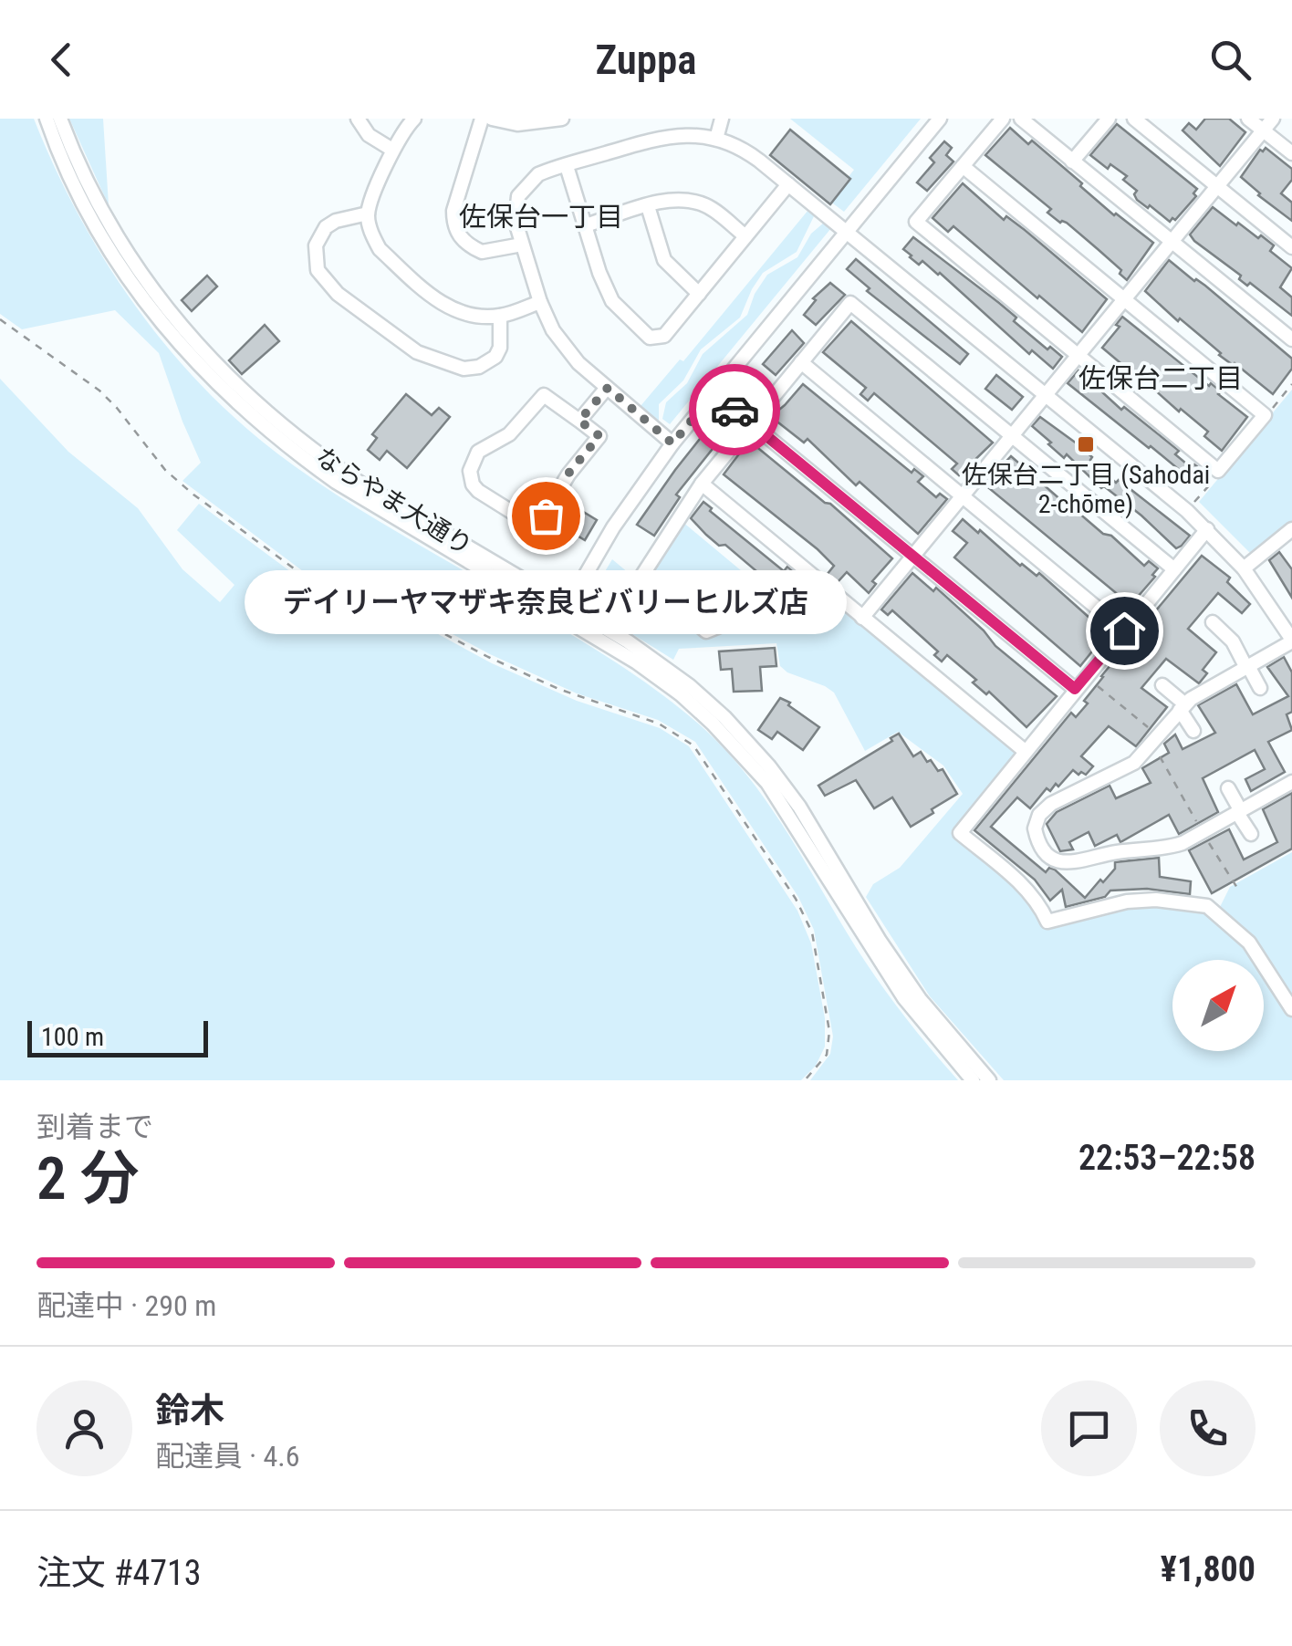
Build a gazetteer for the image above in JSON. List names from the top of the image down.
{
  "streets": {
    "street": ["ならやま大通り"]
  },
  "districts": ["佐保台一丁目", "佐保台二丁目"],
  "places": {
    "transit": ["佐保台二丁目 (Sahodai 2-chōme)"],
    "other": ["デイリーヤマザキ奈良ビバリーヒルズ店"]
  },
  "scale_bar": "100 m",
  "north": "top right",
  "page": {
    "header": "Zuppa",
    "bubble": "デイリーヤマザキ奈良ビバリーヒルズ店",
    "scale": "100 m",
    "heading": ["2 分", "到着まで", "22:53–22:58"],
    "panel": [
      "鈴木",
      "配達員 · 4.6",
      "注文 #4713",
      "¥1,800"
    ],
    "bar": "配達中 · 290 m"
  }
}
